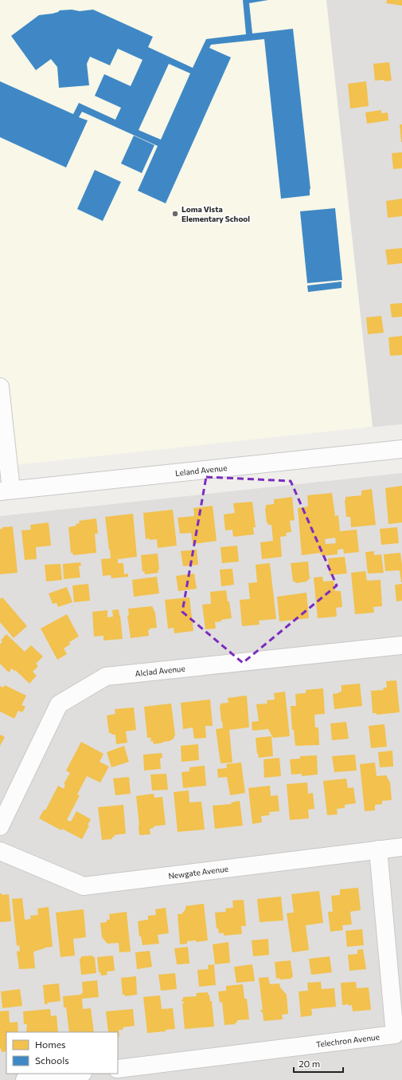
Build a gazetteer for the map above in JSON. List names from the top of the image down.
{
  "streets": {
    "street": [
      "Leland Avenue",
      "Alclad Avenue",
      "Newgate Avenue",
      "Telechron Avenue"
    ]
  },
  "crossings": [
    ["Newgate Avenue", "Telechron Avenue"]
  ],
  "places": ["Loma Vista Elementary School"],
  "legend": ["Homes", "Schools"],
  "scale_bar": "20 m"
}
